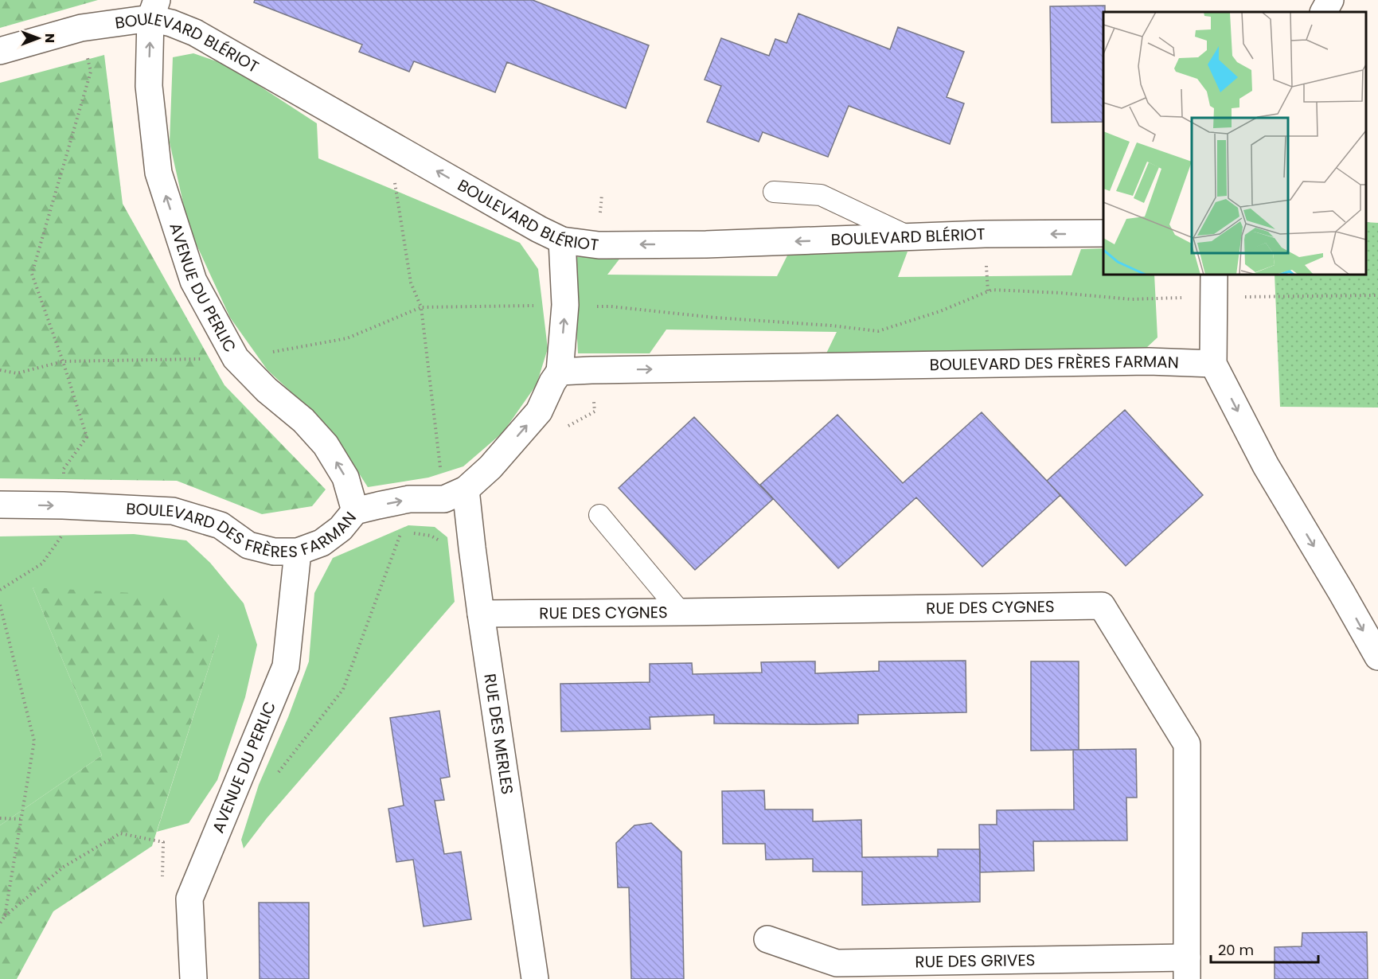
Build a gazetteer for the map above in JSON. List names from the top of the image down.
{
  "streets": {
    "street": [
      "BOULEVARD BLÉRIOT",
      "AVENUE DU PERLIC",
      "BOULEVARD DES FRÈRES FARMAN",
      "RUE DES CYGNES",
      "RUE DES MERLES",
      "RUE DES GRIVES"
    ]
  },
  "crossings": [
    ["BOULEVARD BLÉRIOT", "AVENUE DU PERLIC"],
    ["AVENUE DU PERLIC", "BOULEVARD DES FRÈRES FARMAN"],
    ["BOULEVARD DES FRÈRES FARMAN", "RUE DES MERLES"],
    ["RUE DES CYGNES", "RUE DES MERLES"],
    ["RUE DES CYGNES", "RUE DES GRIVES"]
  ],
  "one_way": ["BOULEVARD BLÉRIOT", "AVENUE DU PERLIC", "BOULEVARD DES FRÈRES FARMAN"],
  "scale_bar": "20 m",
  "north": "right"
}
